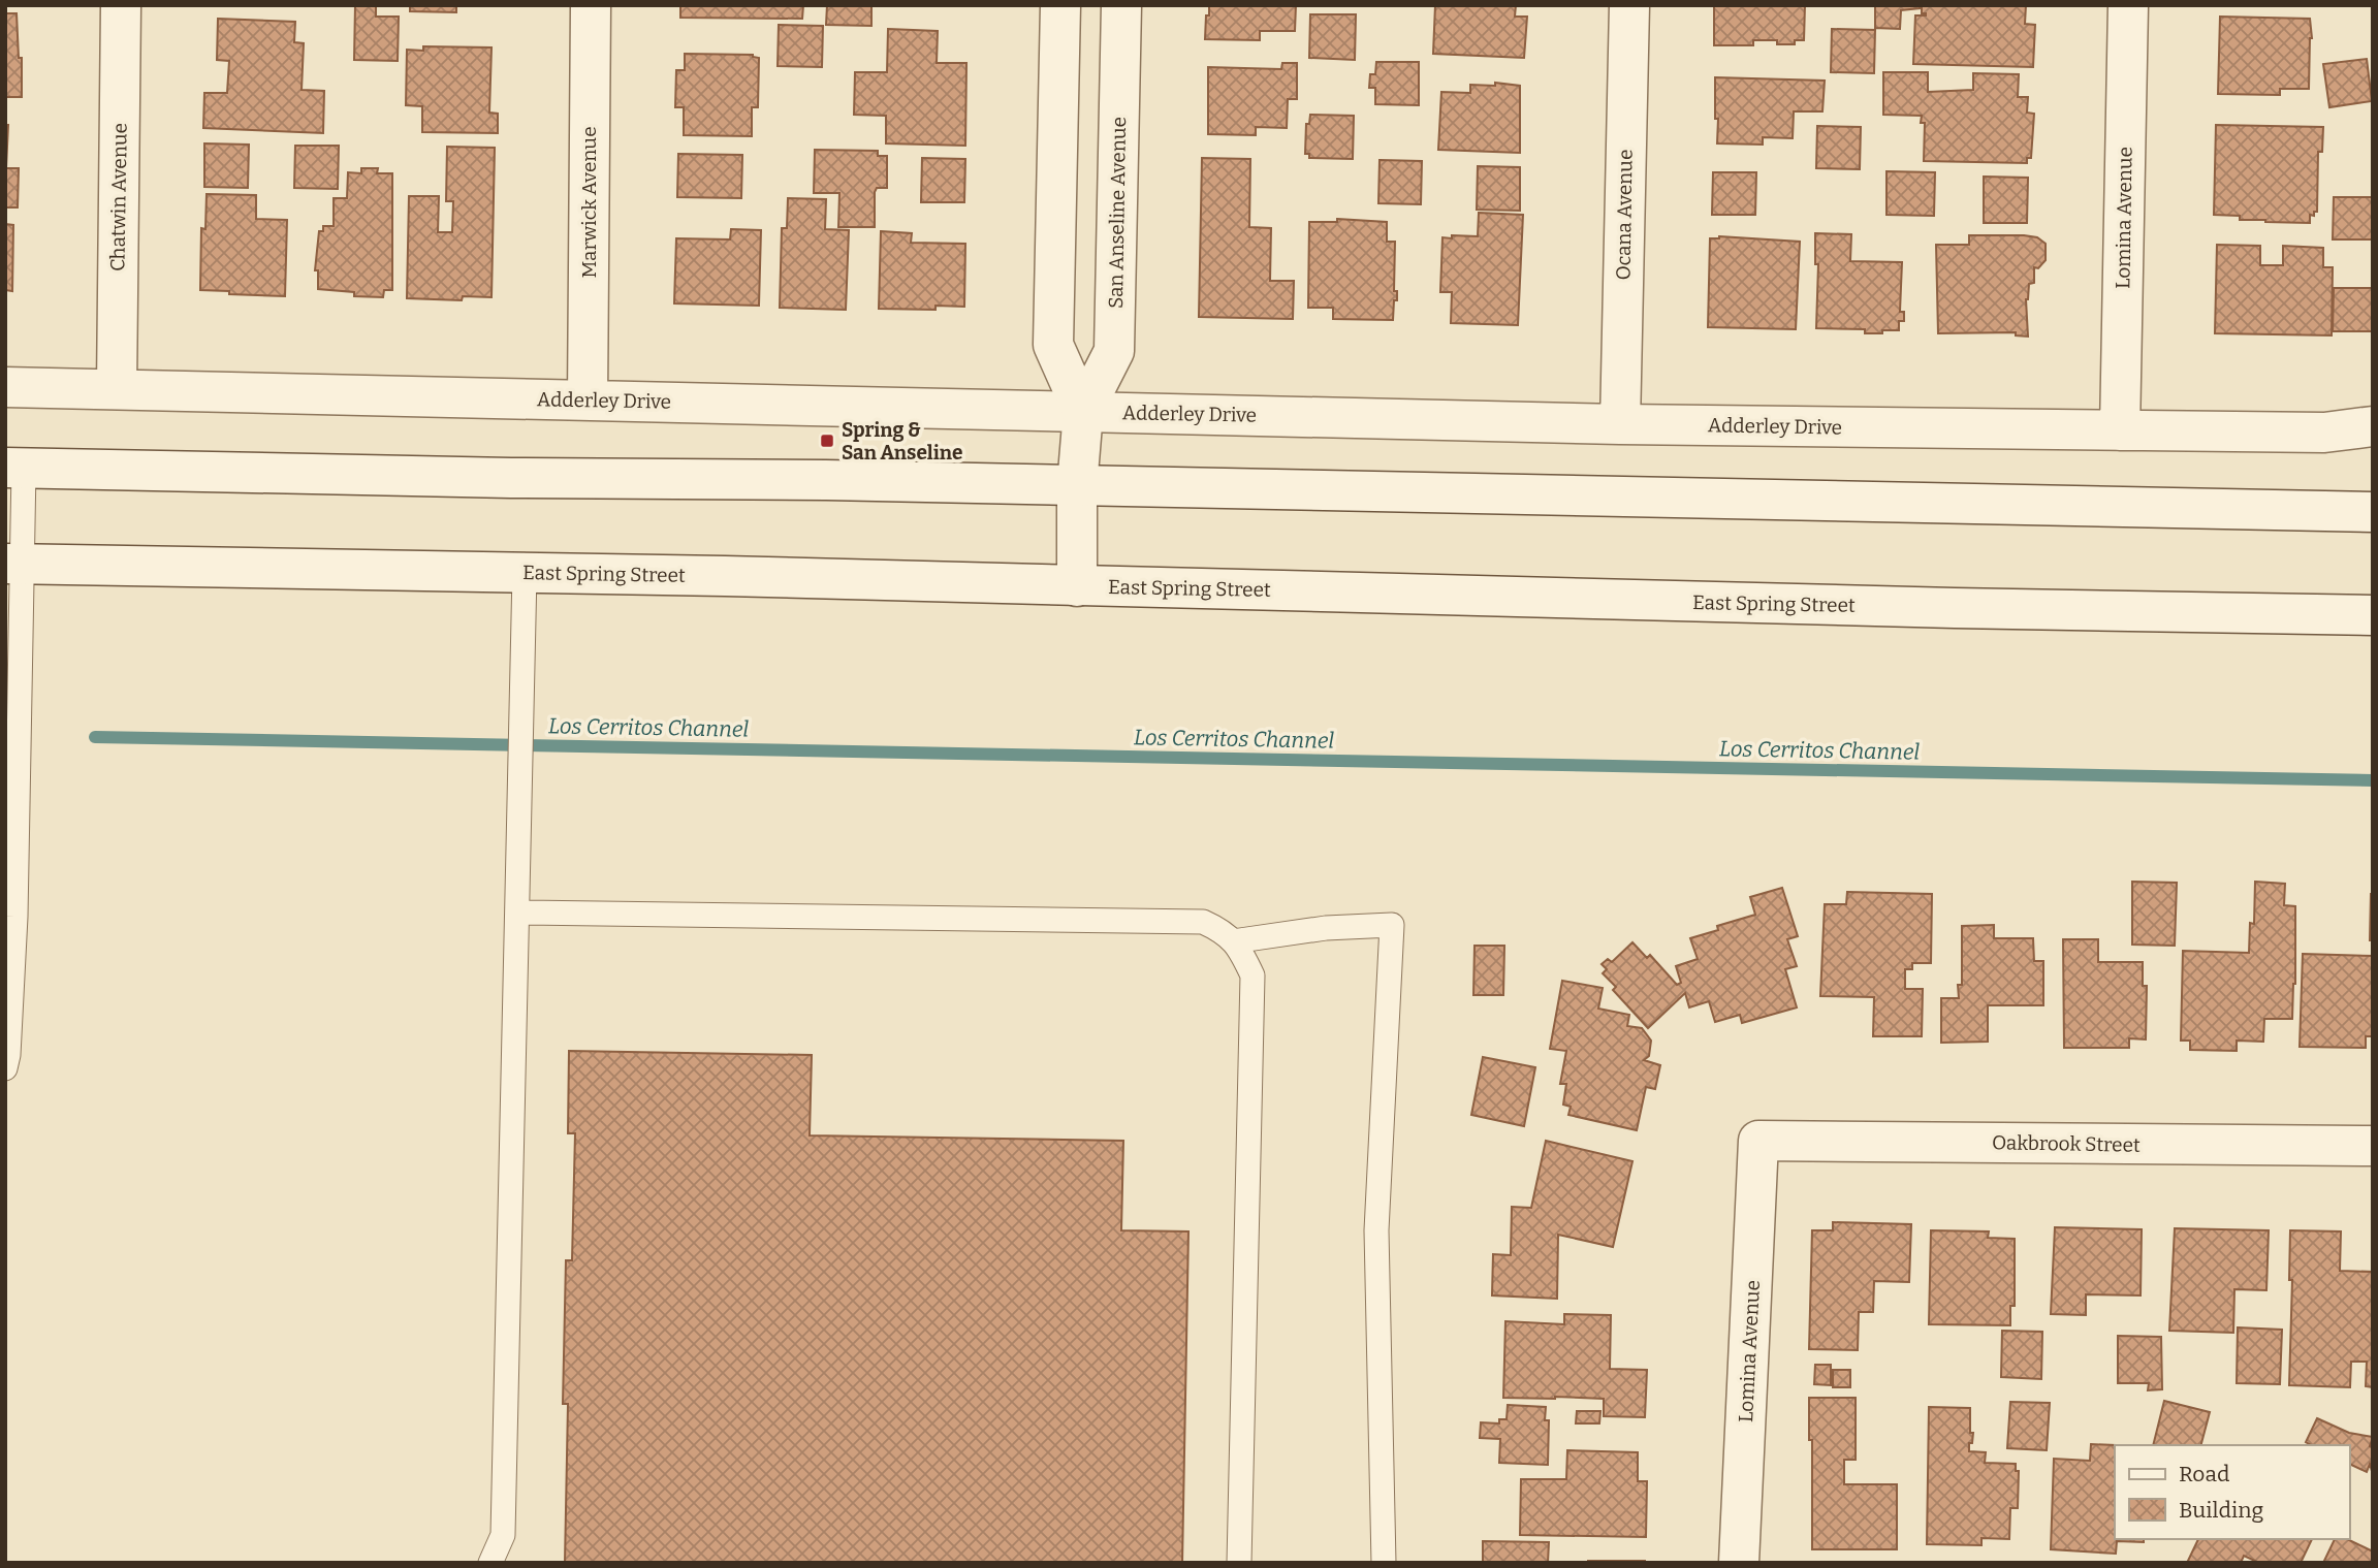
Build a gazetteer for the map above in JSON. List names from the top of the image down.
{
  "streets": {
    "street": [
      "Chatwin Avenue",
      "Marwick Avenue",
      "San Anseline Avenue",
      "Ocana Avenue",
      "Lomina Avenue",
      "Adderley Drive",
      "East Spring Street",
      "Oakbrook Street"
    ]
  },
  "crossings": [
    ["Chatwin Avenue", "Adderley Drive"],
    ["Marwick Avenue", "Adderley Drive"],
    ["San Anseline Avenue", "Adderley Drive"],
    ["San Anseline Avenue", "East Spring Street"],
    ["Ocana Avenue", "Adderley Drive"],
    ["Lomina Avenue", "Adderley Drive"],
    ["Lomina Avenue", "Oakbrook Street"]
  ],
  "water": ["Los Cerritos Channel"],
  "places": {
    "transit": ["Spring & San Anseline"]
  },
  "legend": ["Road", "Building"]
}
